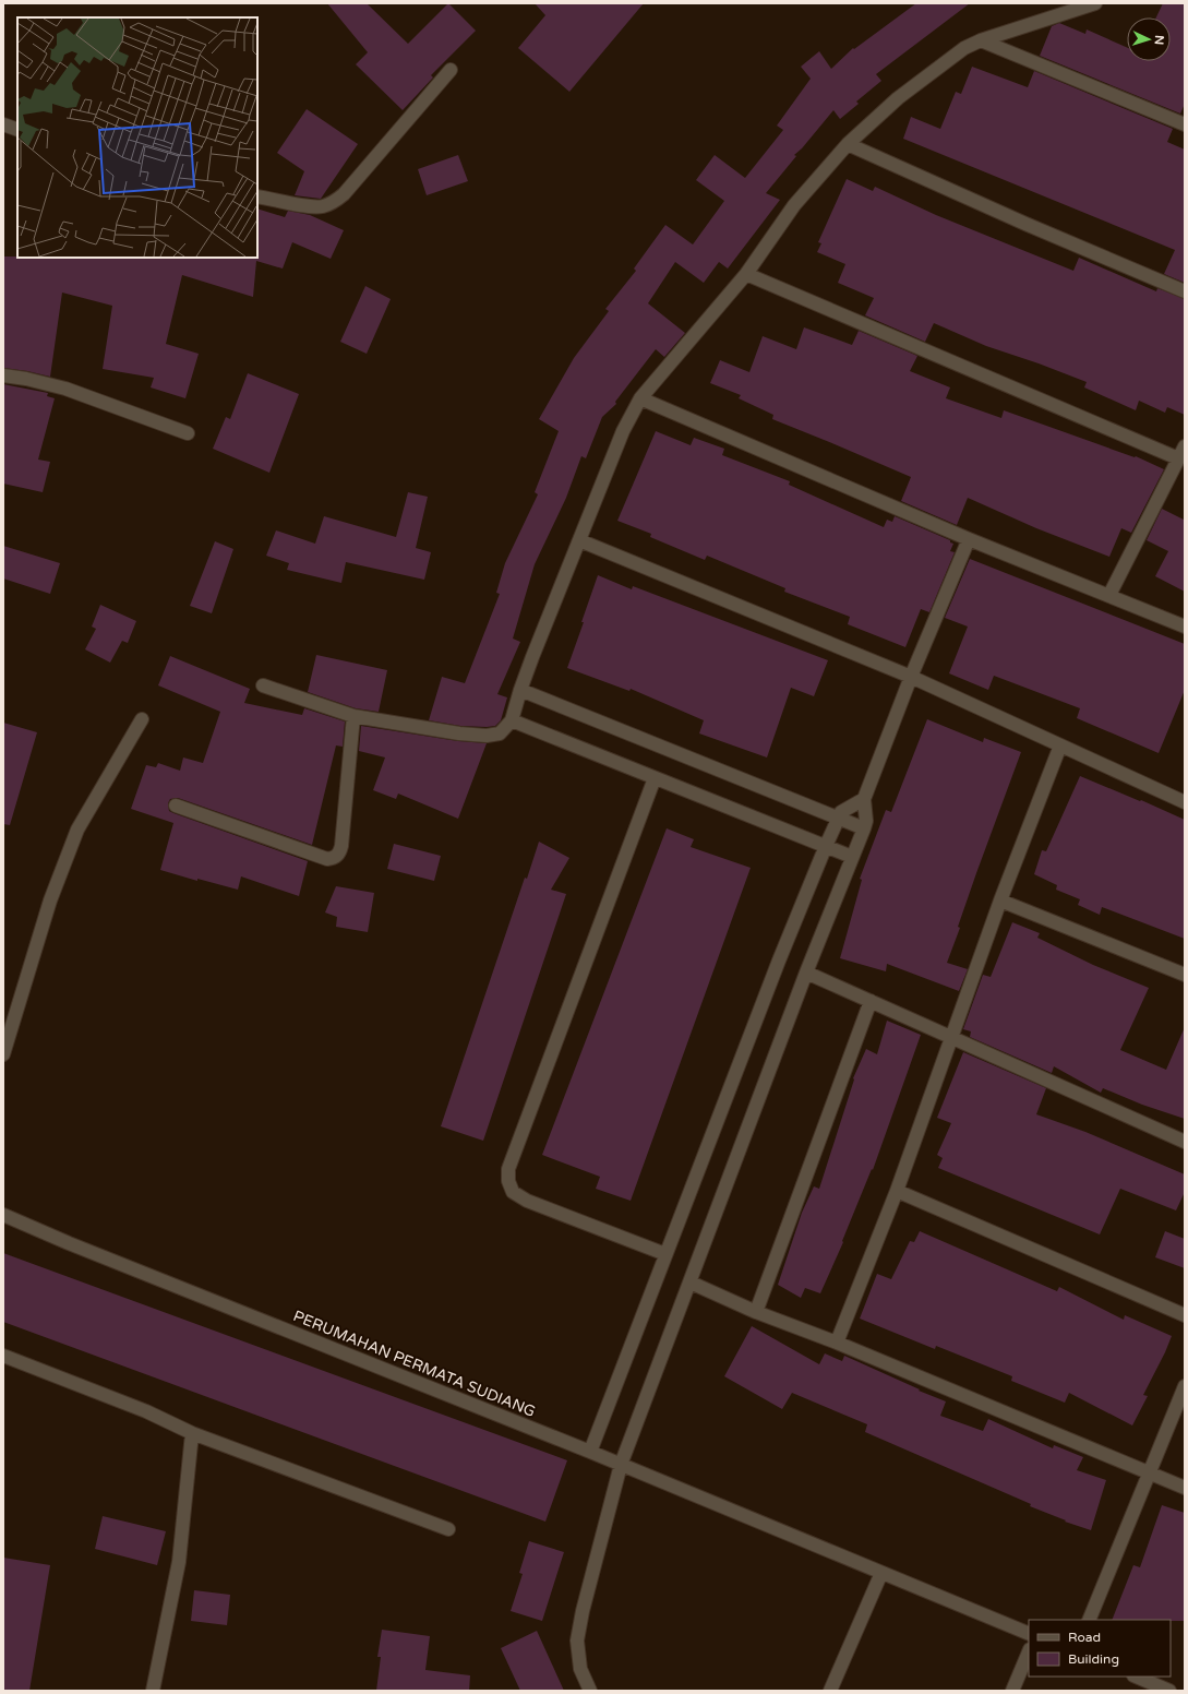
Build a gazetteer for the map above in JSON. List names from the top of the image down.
{
  "streets": {
    "street": ["PERUMAHAN PERMATA SUDIANG"]
  },
  "legend": ["Road", "Building"],
  "north": "right"
}
